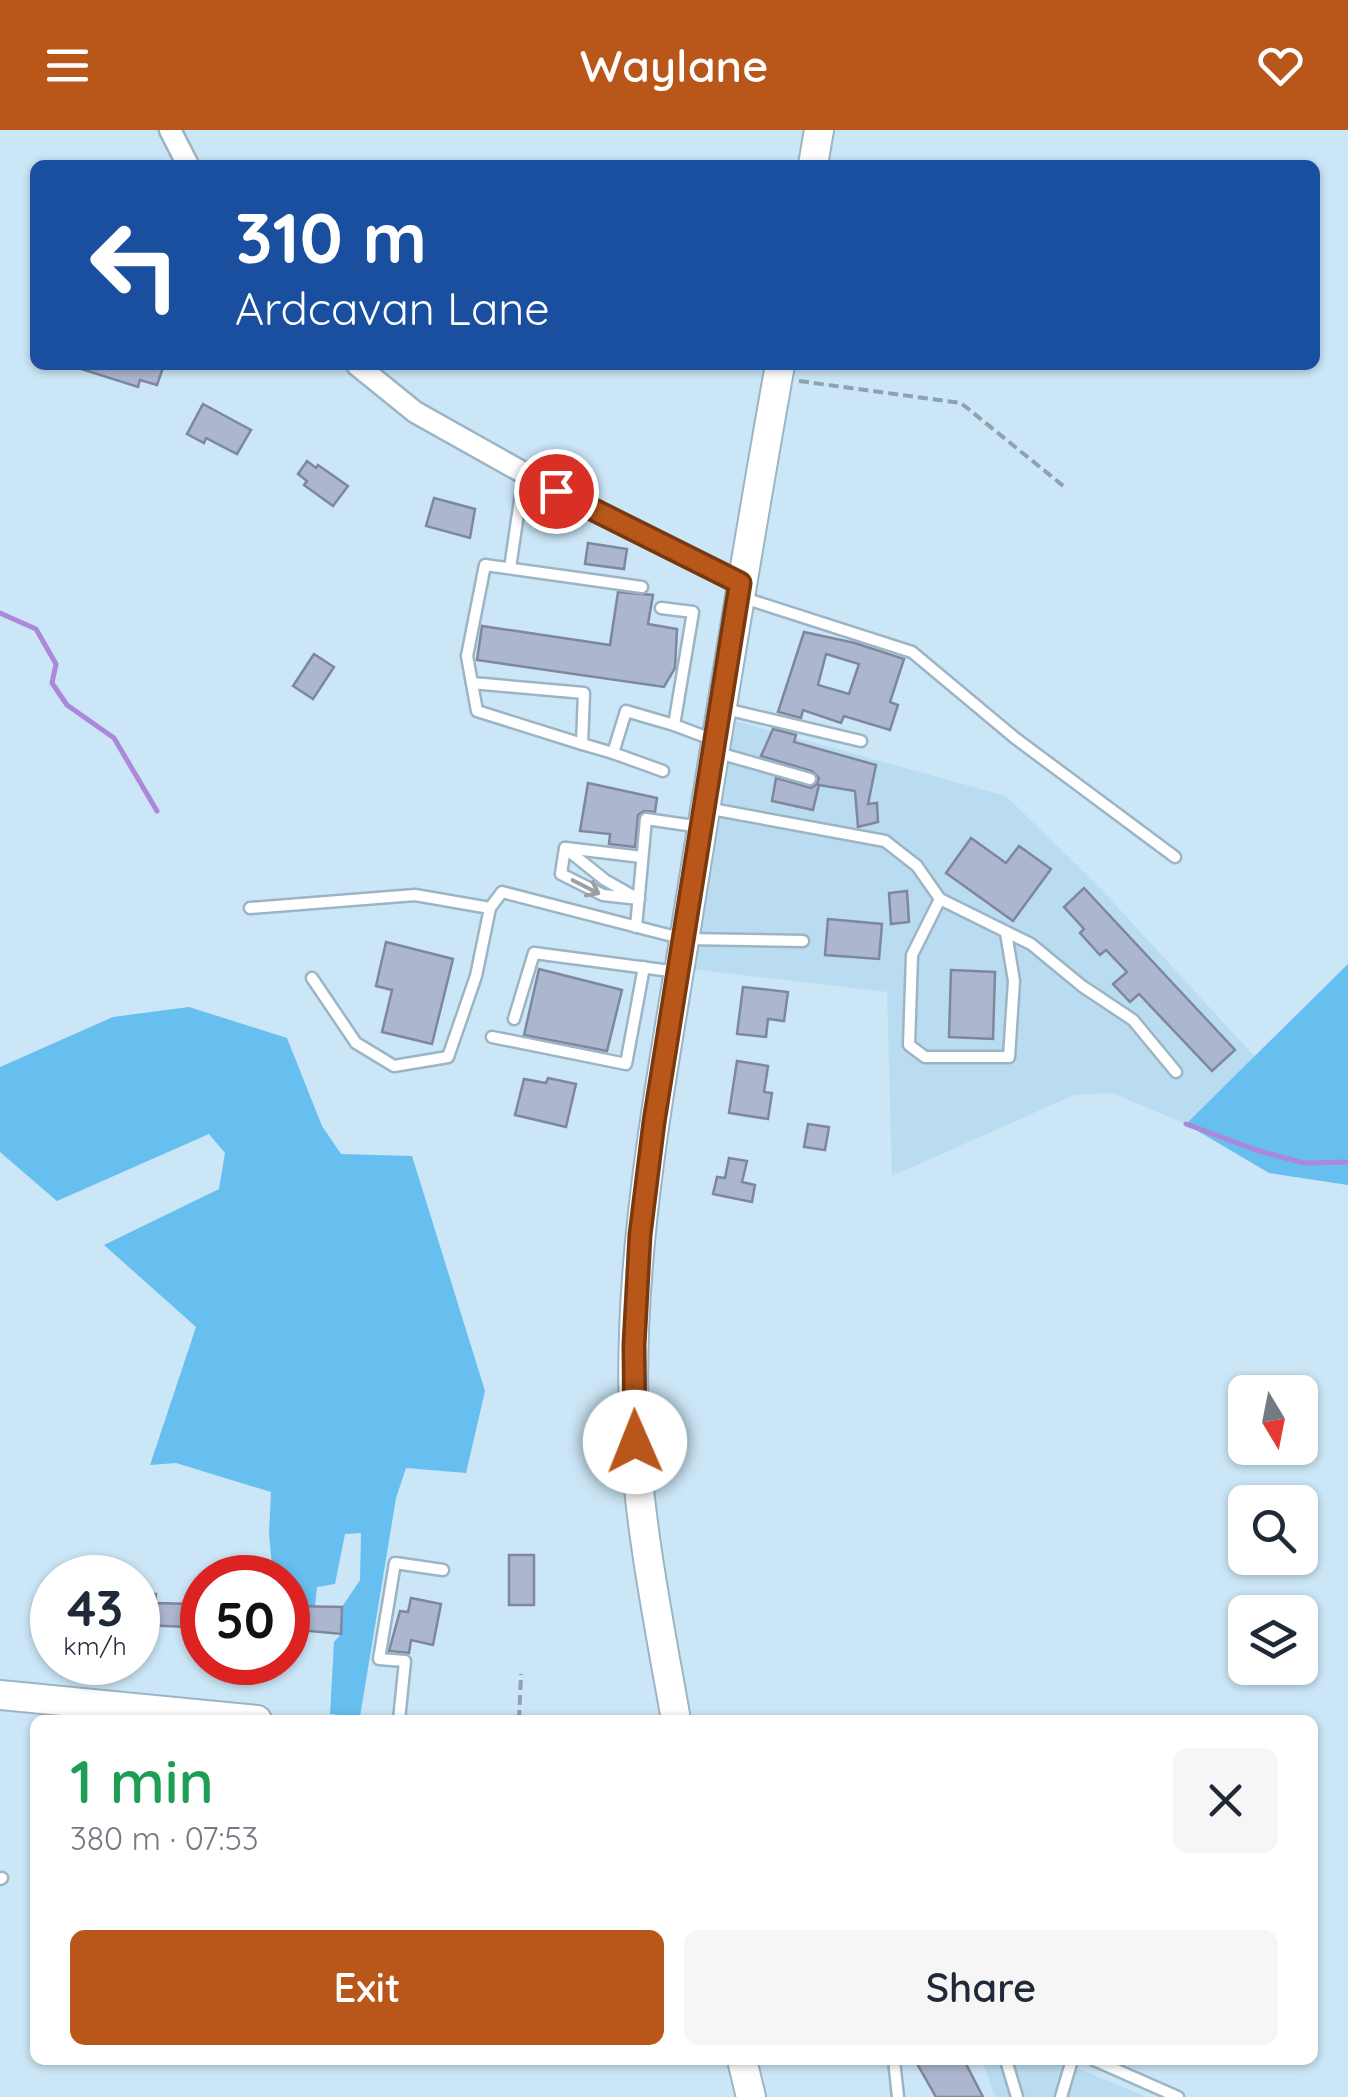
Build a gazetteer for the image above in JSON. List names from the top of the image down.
{
  "north": "bottom",
  "page": {
    "header": "Waylane",
    "turn": ["310 m", "Ardcavan Lane"],
    "speed": "43 km/h",
    "limit": "50",
    "heading": ["1 min", "380 m · 07:53"],
    "buttons": ["Exit", "Share"]
  }
}
